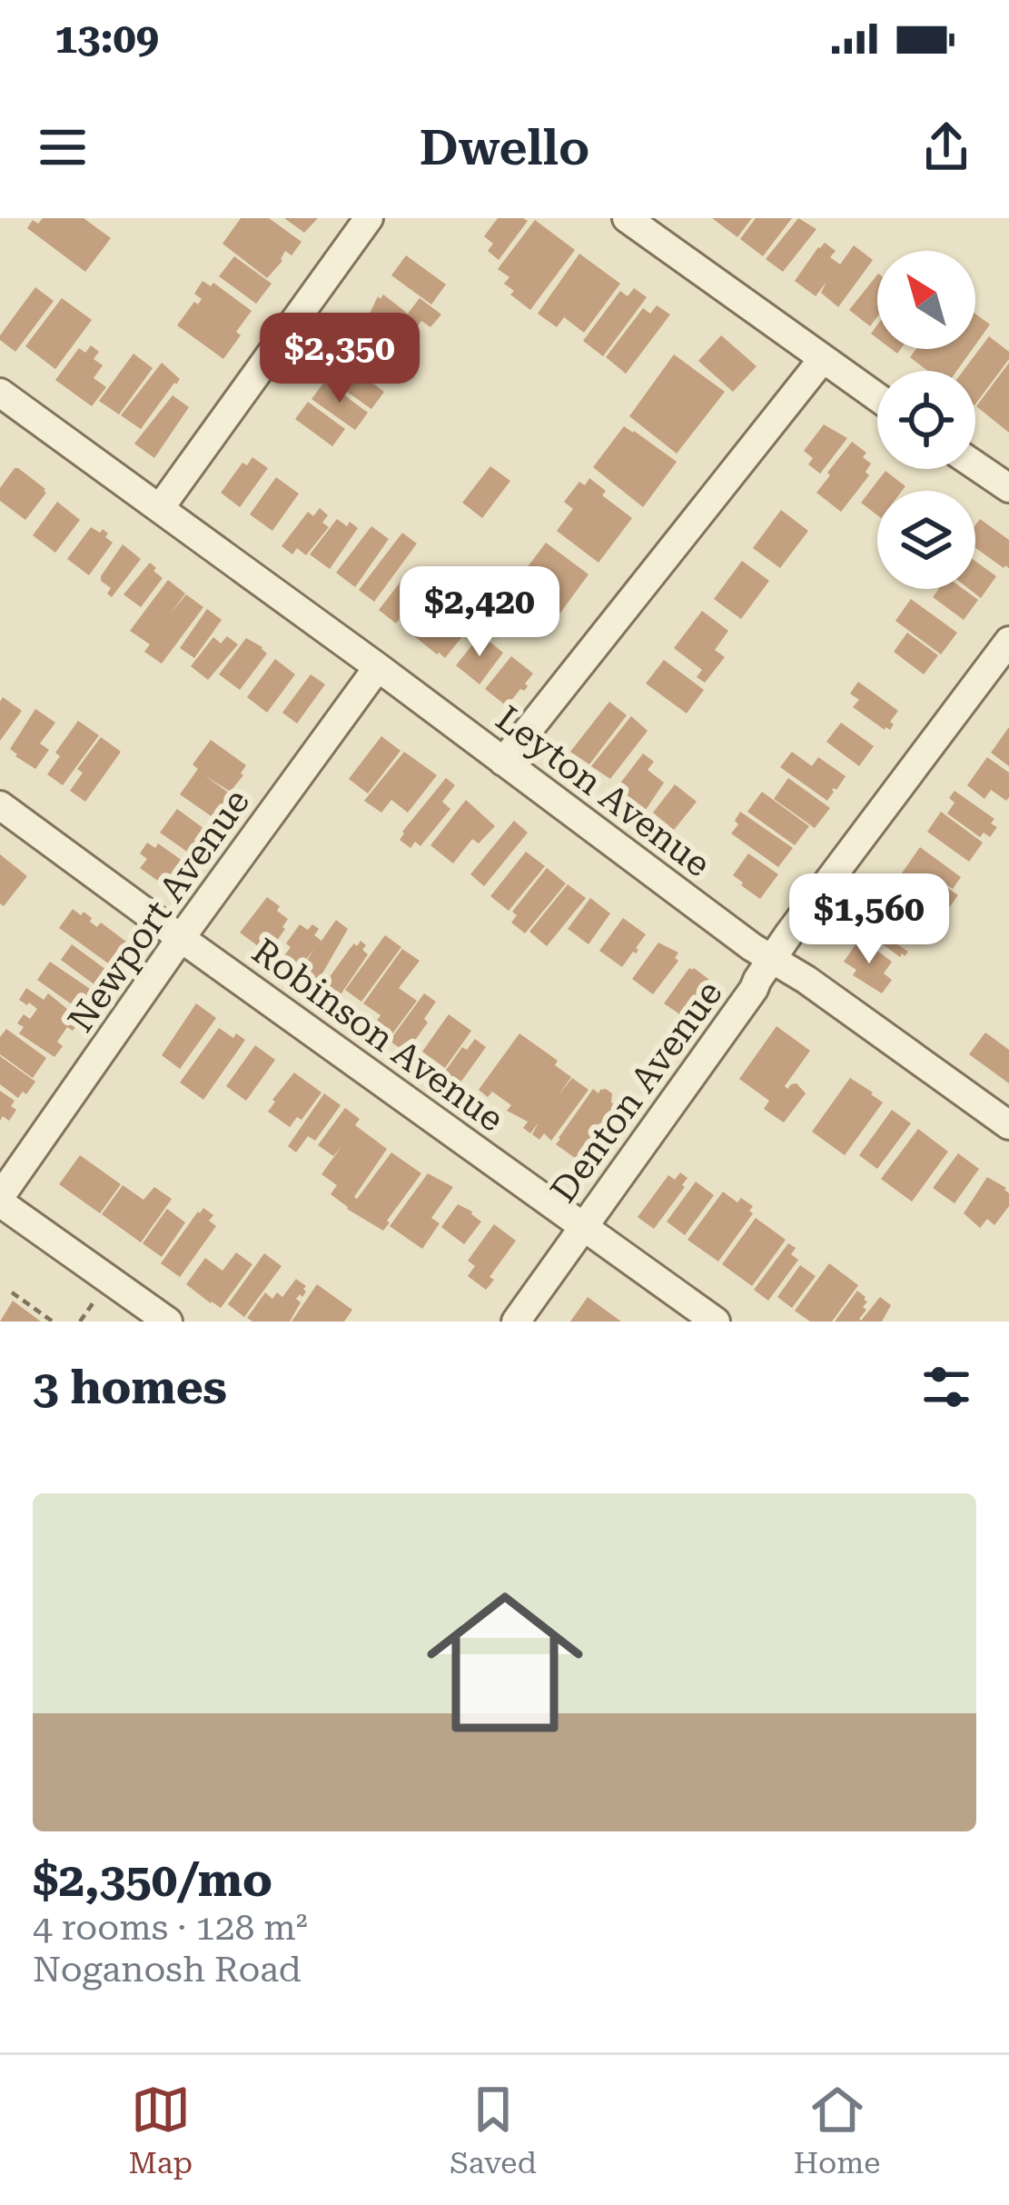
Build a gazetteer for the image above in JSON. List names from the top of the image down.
{
  "streets": {
    "street": [
      "Leyton Avenue",
      "Newport Avenue",
      "Robinson Avenue",
      "Denton Avenue"
    ]
  },
  "crossings": [
    ["Leyton Avenue", "Newport Avenue"],
    ["Leyton Avenue", "Denton Avenue"],
    ["Newport Avenue", "Robinson Avenue"],
    ["Robinson Avenue", "Denton Avenue"]
  ],
  "north": "top left",
  "page": {
    "status": "13:09",
    "header": "Dwello",
    "price": ["$2,350", "$2,420", "$1,560"],
    "heading": "3 homes",
    "list": [
      {
        "name": "$2,350/mo",
        "note": "4 rooms · 128 m² · Noganosh Road"
      }
    ],
    "tabs": ["Map", "Saved", "Home"]
  }
}
